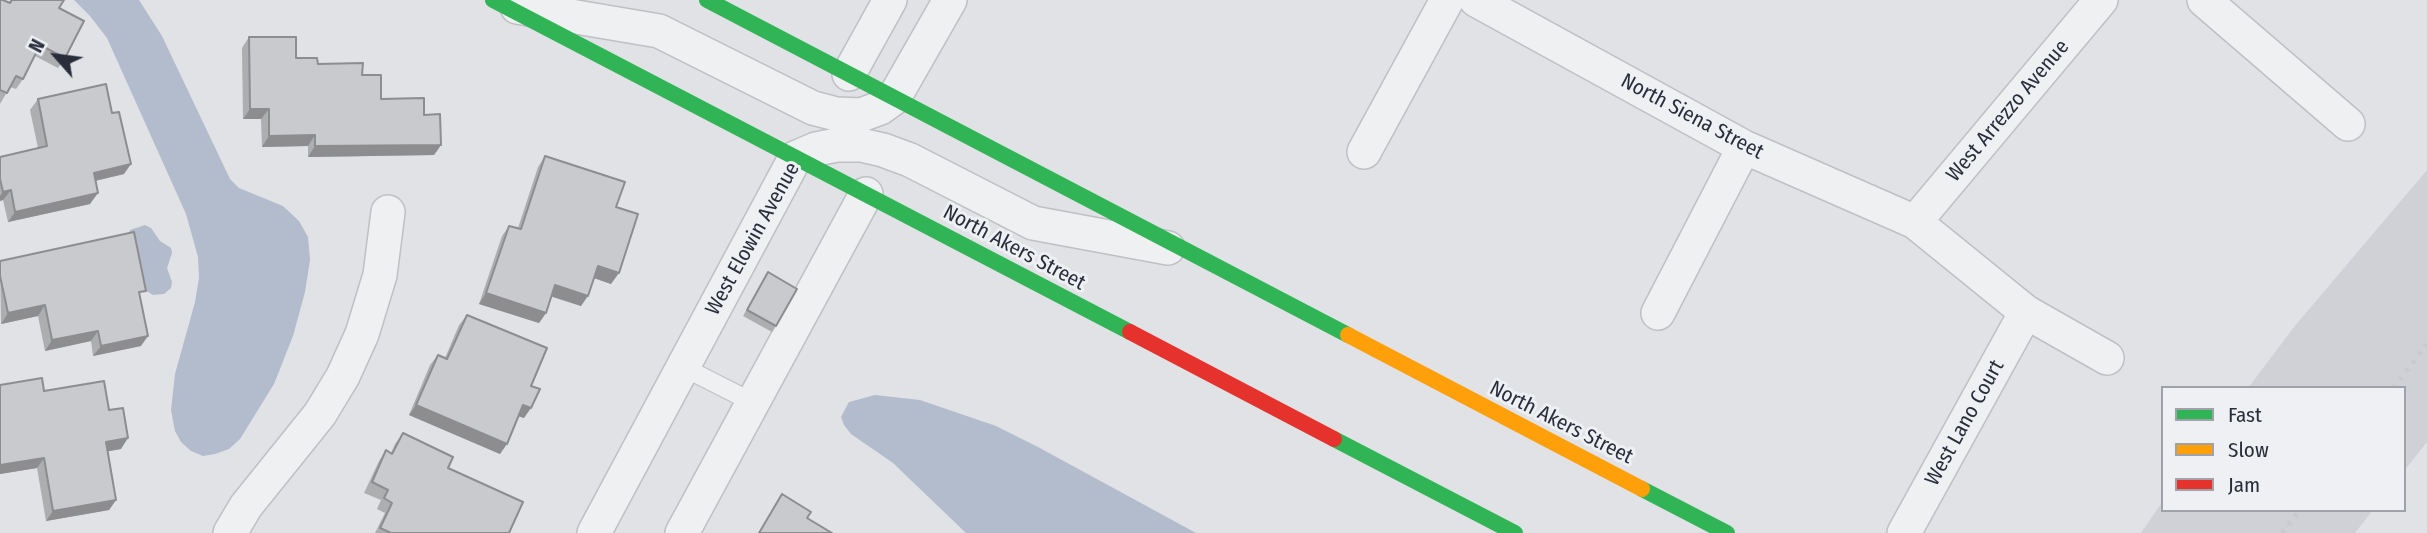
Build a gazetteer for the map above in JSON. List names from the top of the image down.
{
  "streets": {
    "main road": ["North Akers Street"],
    "street": [
      "West Arrezzo Avenue",
      "North Siena Street",
      "West Elowin Avenue",
      "West Lano Court"
    ]
  },
  "crossings": [
    ["West Arrezzo Avenue", "North Siena Street"],
    ["North Siena Street", "West Lano Court"],
    ["West Elowin Avenue", "North Akers Street"]
  ],
  "legend": ["Fast", "Slow", "Jam"],
  "north": "top left"
}
